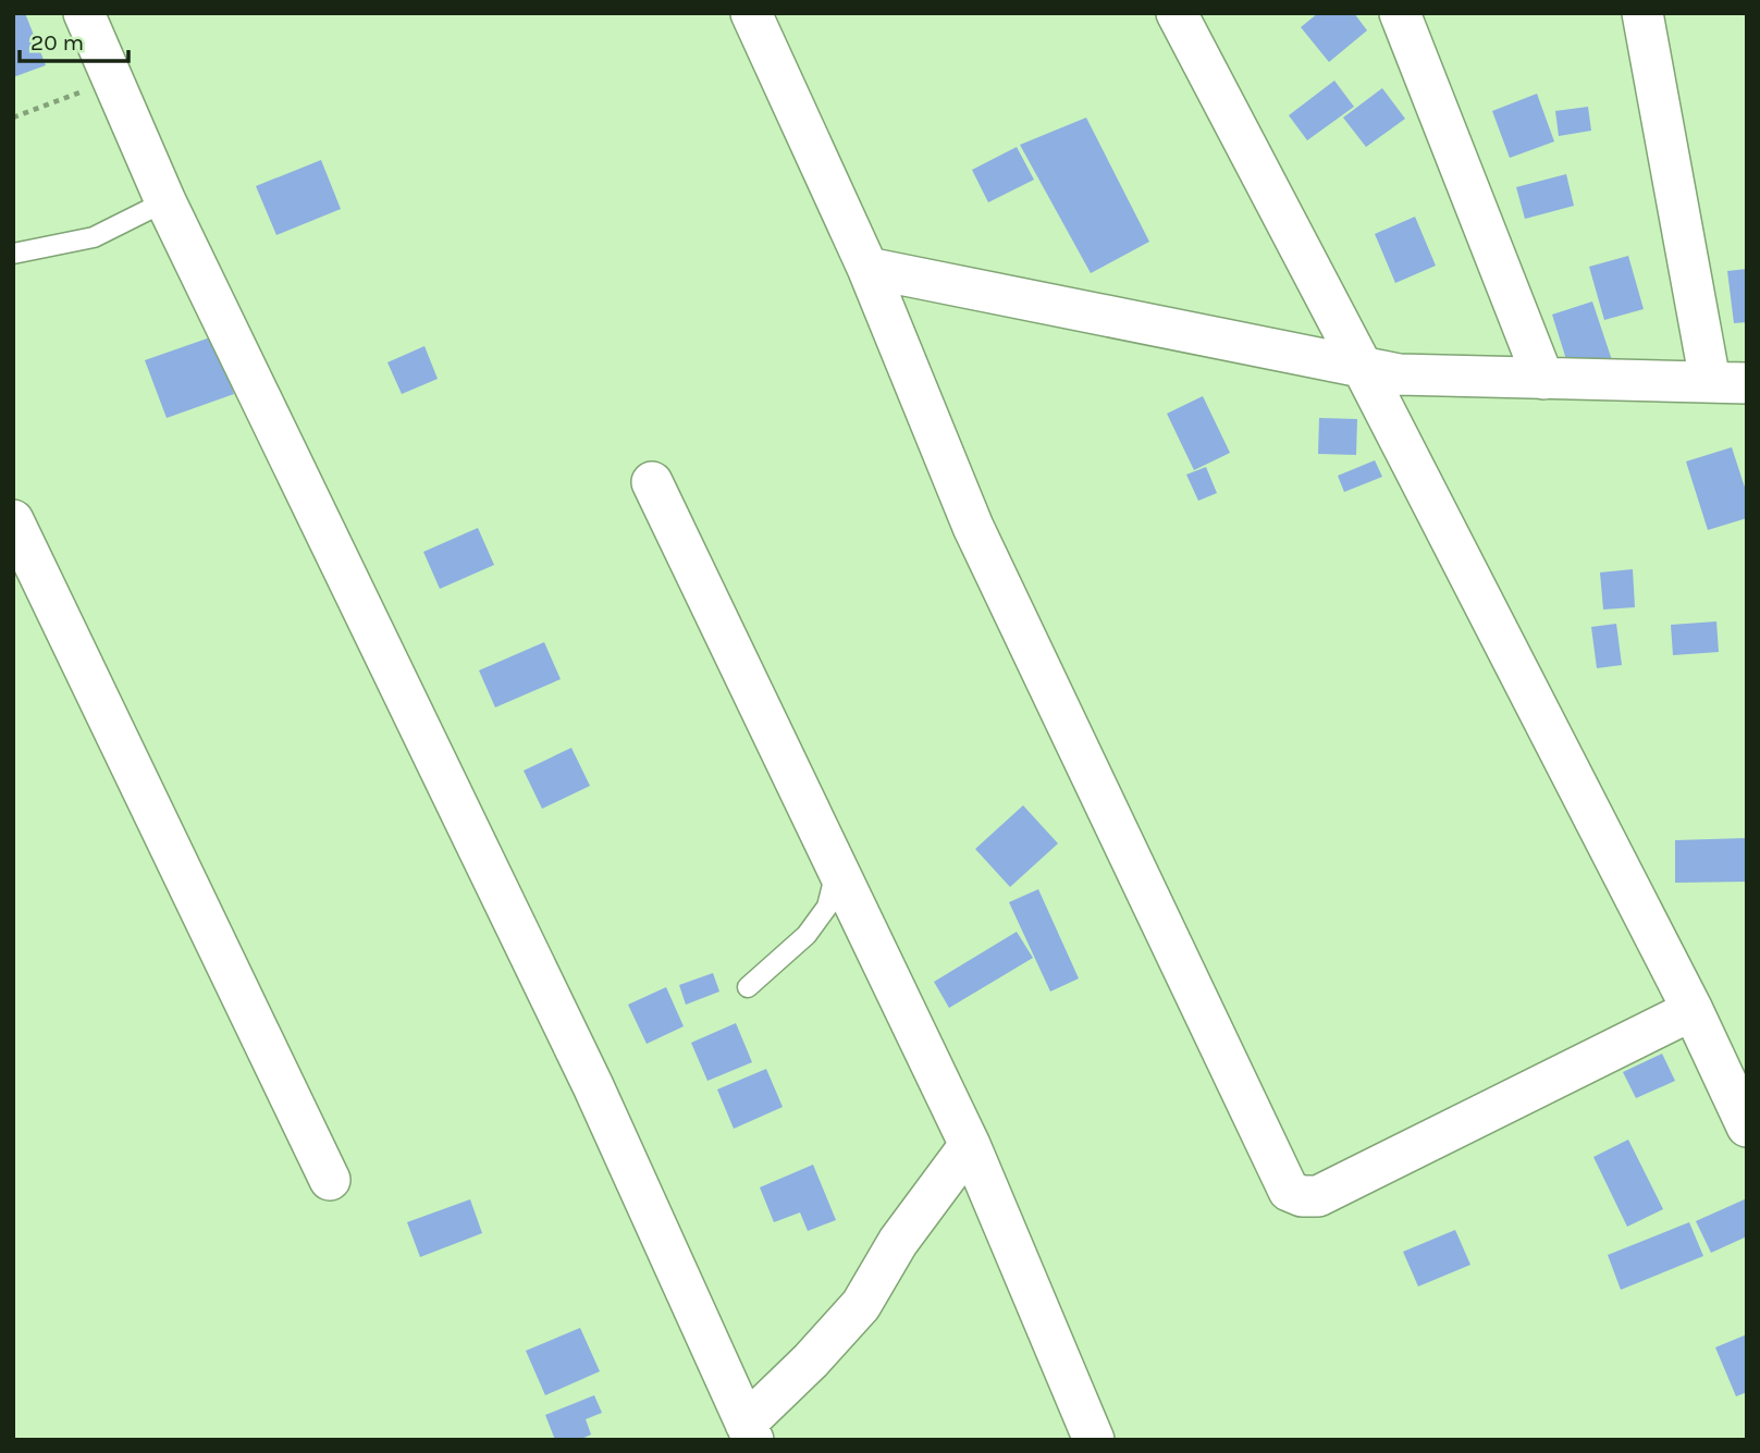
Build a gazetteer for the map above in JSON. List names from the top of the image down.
{
  "scale_bar": "20 m"
}
